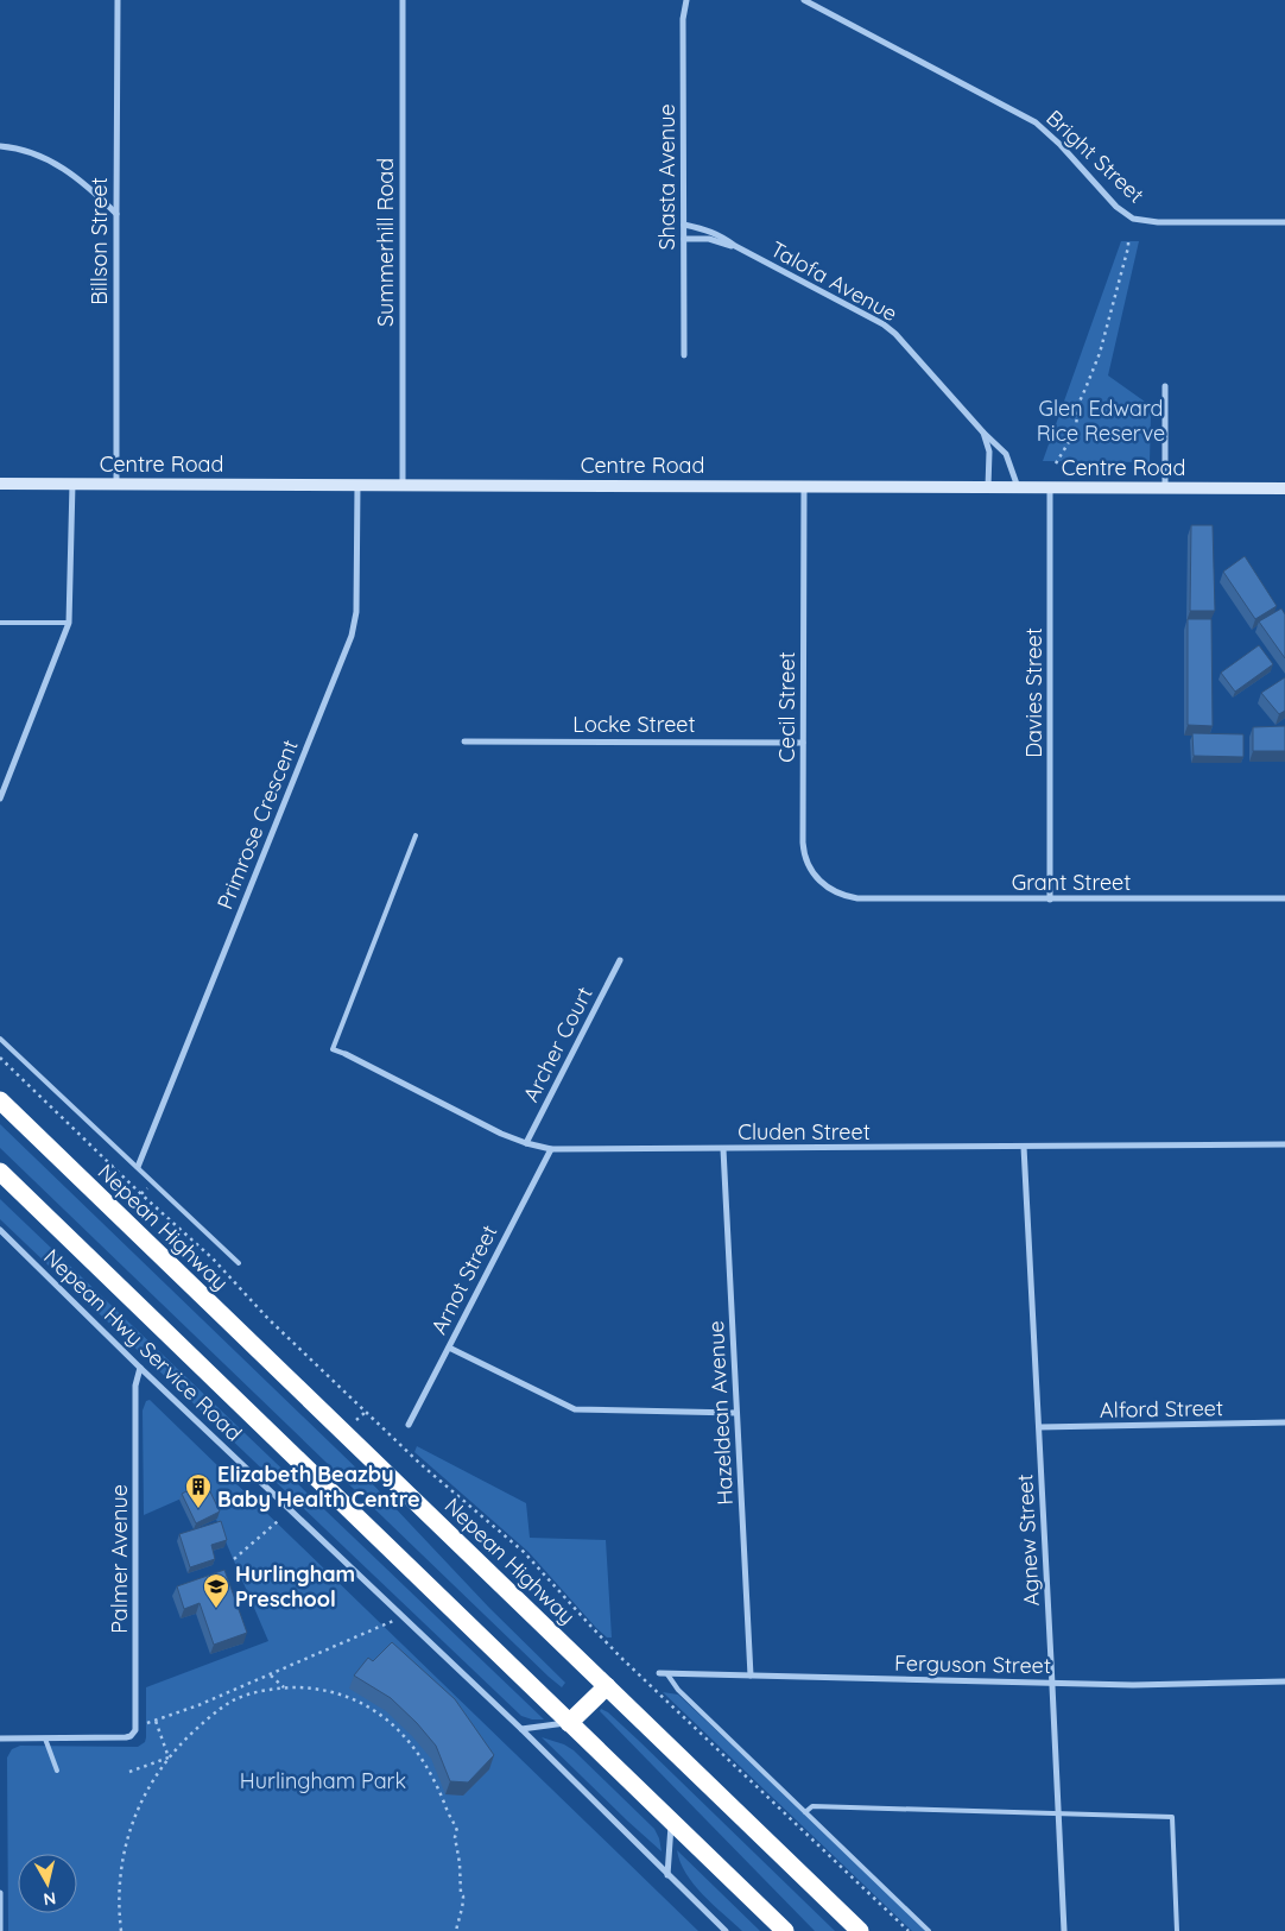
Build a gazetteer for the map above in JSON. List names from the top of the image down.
{
  "streets": {
    "highway": ["Nepean Highway"],
    "main road": ["Centre Road"],
    "street": [
      "Bright Street",
      "Shasta Avenue",
      "Billson Street",
      "Summerhill Road",
      "Talofa Avenue",
      "Davies Street",
      "Cecil Street",
      "Locke Street",
      "Primrose Crescent",
      "Grant Street",
      "Archer Court",
      "Cluden Street",
      "Arnot Street",
      "Nepean Hwy Service Road",
      "Alford Street",
      "Hazeldean Avenue",
      "Agnew Street",
      "Palmer Avenue",
      "Ferguson Street"
    ]
  },
  "crossings": [
    ["Shasta Avenue", "Talofa Avenue"],
    ["Billson Street", "Centre Road"],
    ["Summerhill Road", "Centre Road"],
    ["Talofa Avenue", "Centre Road"],
    ["Centre Road", "Davies Street"],
    ["Centre Road", "Cecil Street"],
    ["Centre Road", "Primrose Crescent"],
    ["Davies Street", "Grant Street"],
    ["Cecil Street", "Locke Street"],
    ["Cecil Street", "Grant Street"],
    ["Archer Court", "Cluden Street"],
    ["Cluden Street", "Arnot Street"],
    ["Cluden Street", "Hazeldean Avenue"],
    ["Cluden Street", "Agnew Street"],
    ["Nepean Hwy Service Road", "Palmer Avenue"],
    ["Alford Street", "Agnew Street"],
    ["Hazeldean Avenue", "Ferguson Street"],
    ["Agnew Street", "Ferguson Street"]
  ],
  "parks": ["Glen Edward Rice Reserve", "Hurlingham Park"],
  "places": {
    "building": ["Elizabeth Beazby Baby Health Centre"],
    "school or university": ["Hurlingham Preschool"]
  },
  "north": "bottom"
}
